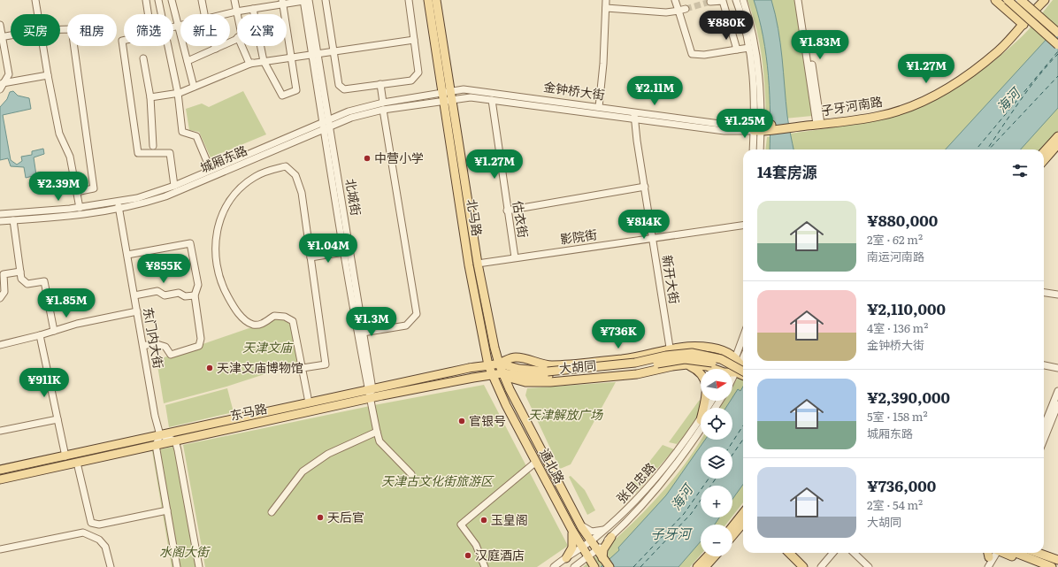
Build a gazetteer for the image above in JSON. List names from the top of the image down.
{
  "streets": {
    "main road": [
      "子牙河南路",
      "北马路",
      "大胡同",
      "东马路",
      "通北路"
    ],
    "street": [
      "金钟桥大街",
      "城厢东路",
      "北城街",
      "估衣街",
      "影院街",
      "新开大街",
      "东门内大街",
      "张自忠路"
    ]
  },
  "crossings": [
    ["金钟桥大街", "子牙河南路"],
    ["金钟桥大街", "城厢东路"],
    ["金钟桥大街", "北马路"],
    ["金钟桥大街", "估衣街"],
    ["金钟桥大街", "新开大街"],
    ["城厢东路", "北城街"],
    ["城厢东路", "北马路"],
    ["城厢东路", "东门内大街"],
    ["北城街", "东马路"],
    ["北马路", "影院街"],
    ["北马路", "大胡同"],
    ["北马路", "东马路"],
    ["北马路", "通北路"],
    ["估衣街", "影院街"],
    ["影院街", "新开大街"],
    ["新开大街", "大胡同"],
    ["东门内大街", "东马路"],
    ["大胡同", "东马路"],
    ["大胡同", "通北路"],
    ["东马路", "通北路"],
    ["通北路", "张自忠路"]
  ],
  "water": ["海河", "子牙河"],
  "parks": [
    "天津文庙",
    "天津解放广场",
    "天津古文化街旅游区",
    "水阁大街"
  ],
  "places": [
    "中营小学",
    "天津文庙博物馆",
    "官银号",
    "天后官",
    "玉皇阁",
    "汉庭酒店"
  ],
  "north": "right",
  "page": {
    "price": [
      "¥880K",
      "¥1.83M",
      "¥1.27M",
      "¥2.11M",
      "¥1.25M",
      "¥1.27M",
      "¥2.39M",
      "¥814K",
      "¥1.04M",
      "¥855K",
      "¥1.85M",
      "¥1.3M",
      "¥736K",
      "¥911K"
    ],
    "chip": [
      "买房",
      "租房",
      "筛选",
      "新上",
      "公寓"
    ],
    "heading": "14套房源",
    "list": [
      {
        "name": "¥880,000",
        "note": "2室 · 62 m² · 南运河南路"
      },
      {
        "name": "¥2,110,000",
        "note": "4室 · 136 m² · 金钟桥大街"
      },
      {
        "name": "¥2,390,000",
        "note": "5室 · 158 m² · 城厢东路"
      },
      {
        "name": "¥736,000",
        "note": "2室 · 54 m² · 大胡同"
      }
    ],
    "map_buttons": ["+", "−"]
  }
}
